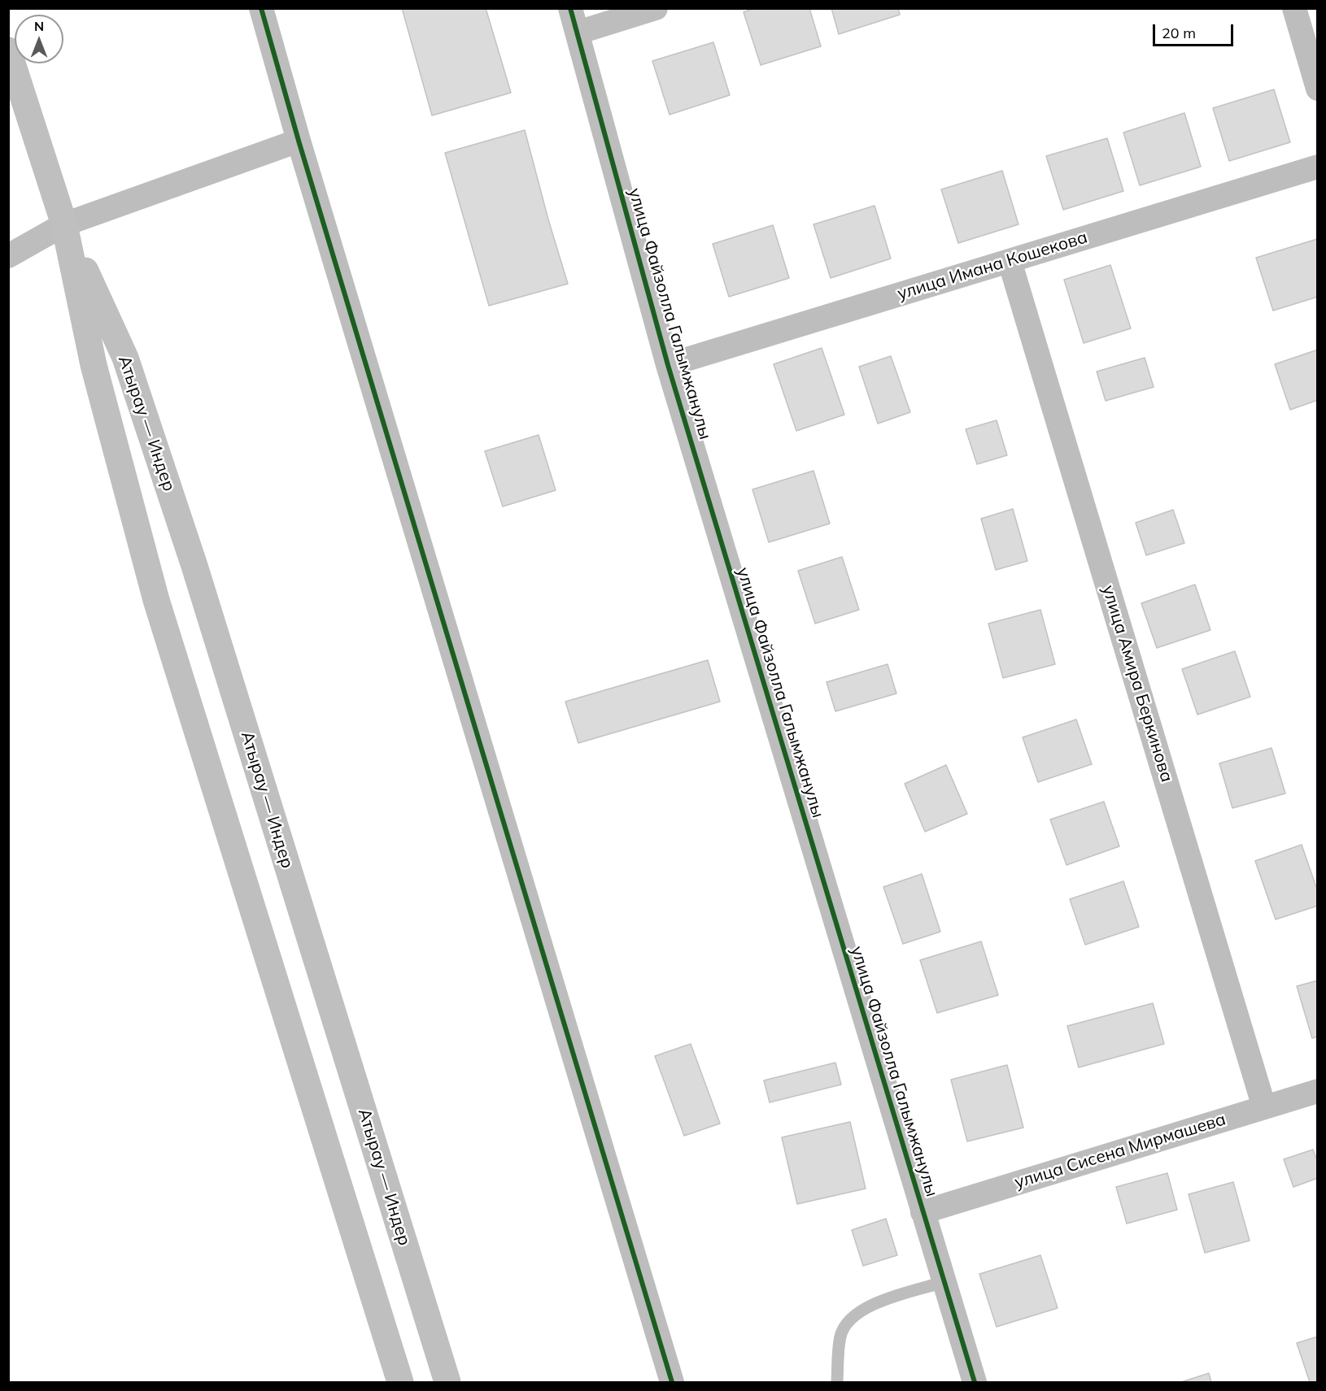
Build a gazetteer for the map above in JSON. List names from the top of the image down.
{
  "streets": {
    "main road": ["Атырау — Индер"],
    "street": [
      "улица Имана Кошекова",
      "улица Файзолла Галымжанулы",
      "улица Амира Беркинова",
      "улица Сисена Мирмашева"
    ]
  },
  "crossings": [
    ["улица Имана Кошекова", "улица Файзолла Галымжанулы"],
    ["улица Имана Кошекова", "улица Амира Беркинова"],
    ["улица Файзолла Галымжанулы", "улица Сисена Мирмашева"],
    ["улица Амира Беркинова", "улица Сисена Мирмашева"]
  ],
  "scale_bar": "20 m",
  "north": "top"
}
